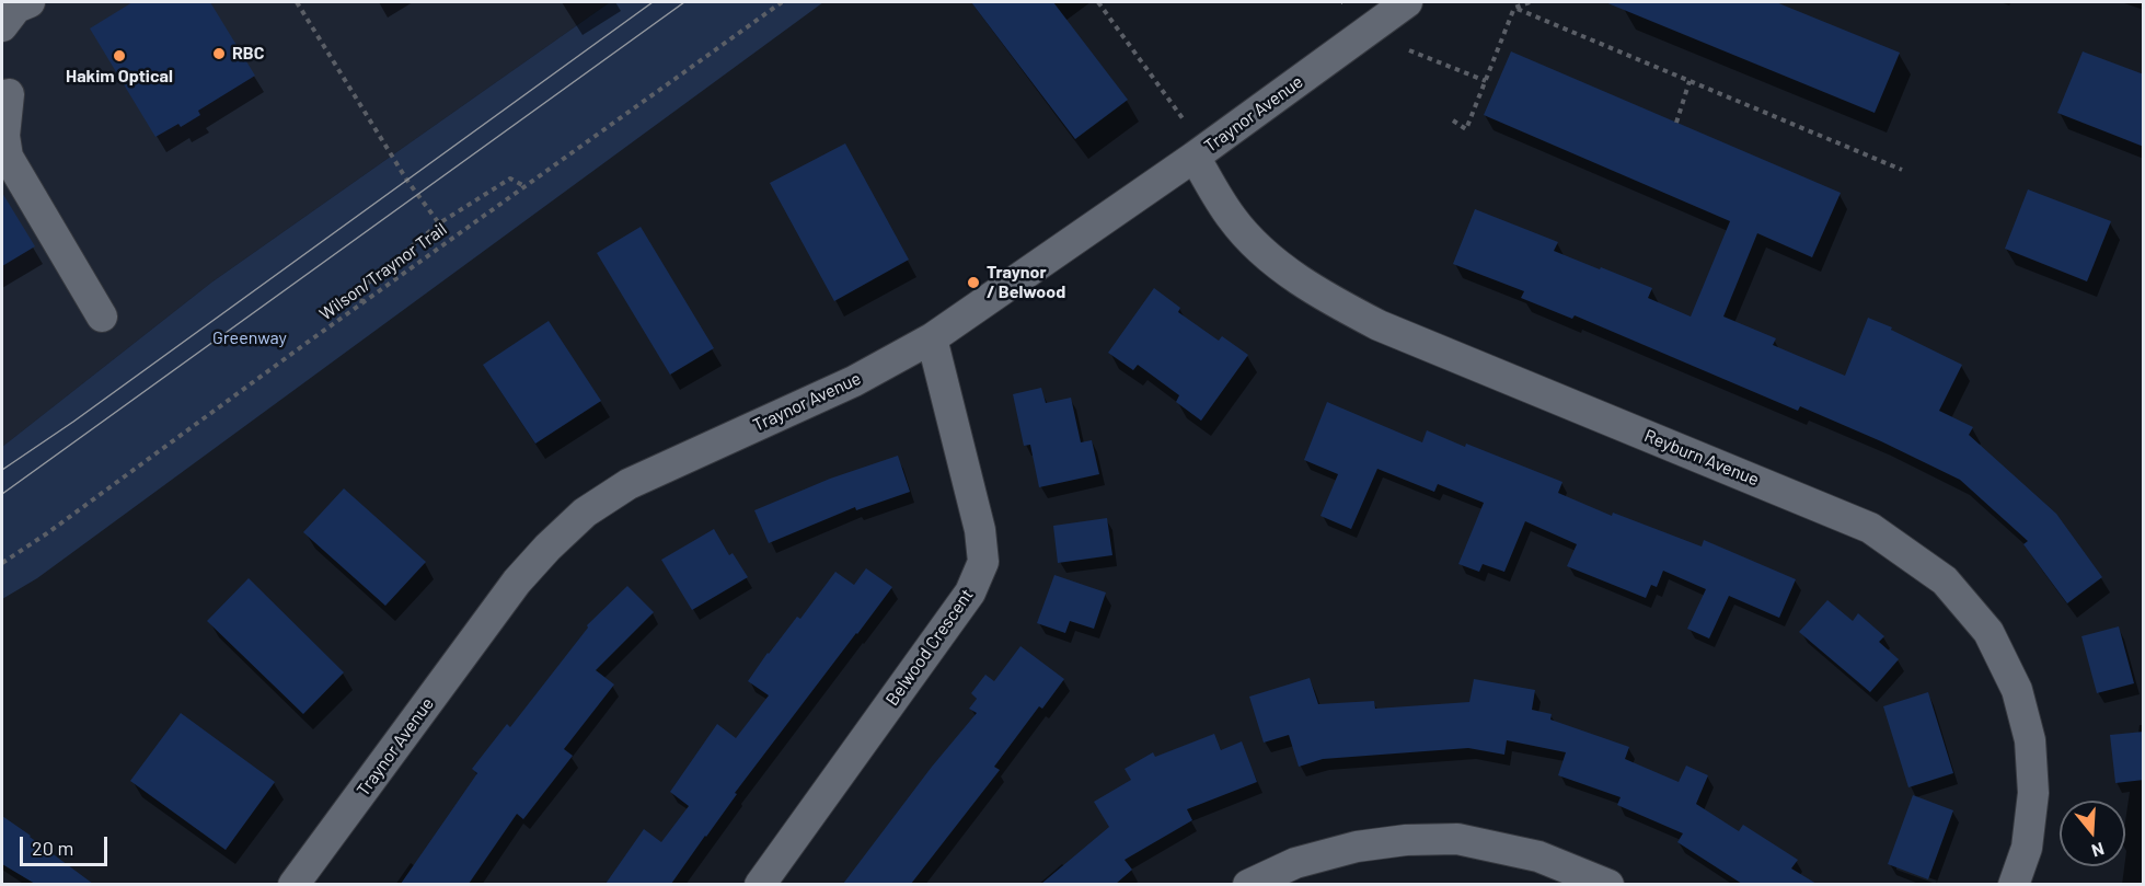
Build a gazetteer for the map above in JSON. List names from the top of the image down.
{
  "streets": {
    "street": ["Traynor Avenue", "Reyburn Avenue", "Belwood Crescent"],
    "path": ["Wilson/Traynor Trail"]
  },
  "crossings": [
    ["Traynor Avenue", "Reyburn Avenue"],
    ["Traynor Avenue", "Belwood Crescent"]
  ],
  "parks": ["Greenway"],
  "places": ["RBC", "Hakim Optical", "Traynor / Belwood"],
  "scale_bar": "20 m",
  "north": "bottom"
}
